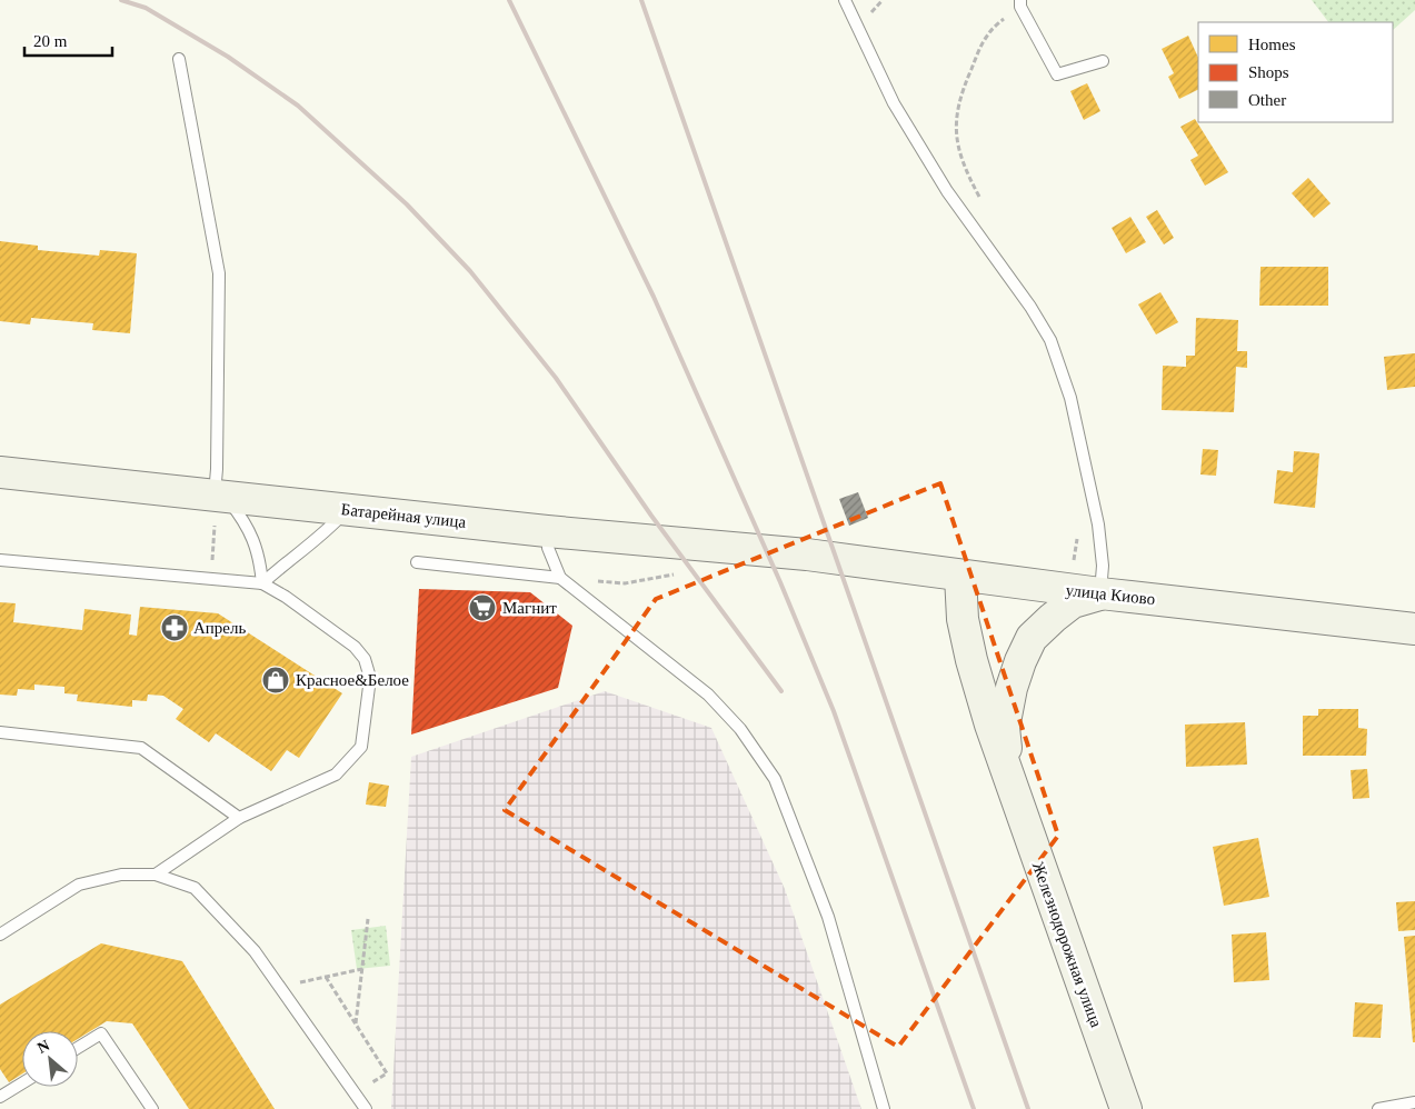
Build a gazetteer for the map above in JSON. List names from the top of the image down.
{
  "streets": {
    "main road": ["Батарейная улица", "улица Киово", "Железнодорожная улица"]
  },
  "crossings": [
    ["Батарейная улица", "улица Киово"],
    ["улица Киово", "Железнодорожная улица"]
  ],
  "places": {
    "supermarket": ["Магнит"],
    "pharmacy": ["Апрель"],
    "shop": ["Красное&Белое"]
  },
  "legend": ["Homes", "Shops", "Other"],
  "scale_bar": "20 m",
  "north": "top left"
}
